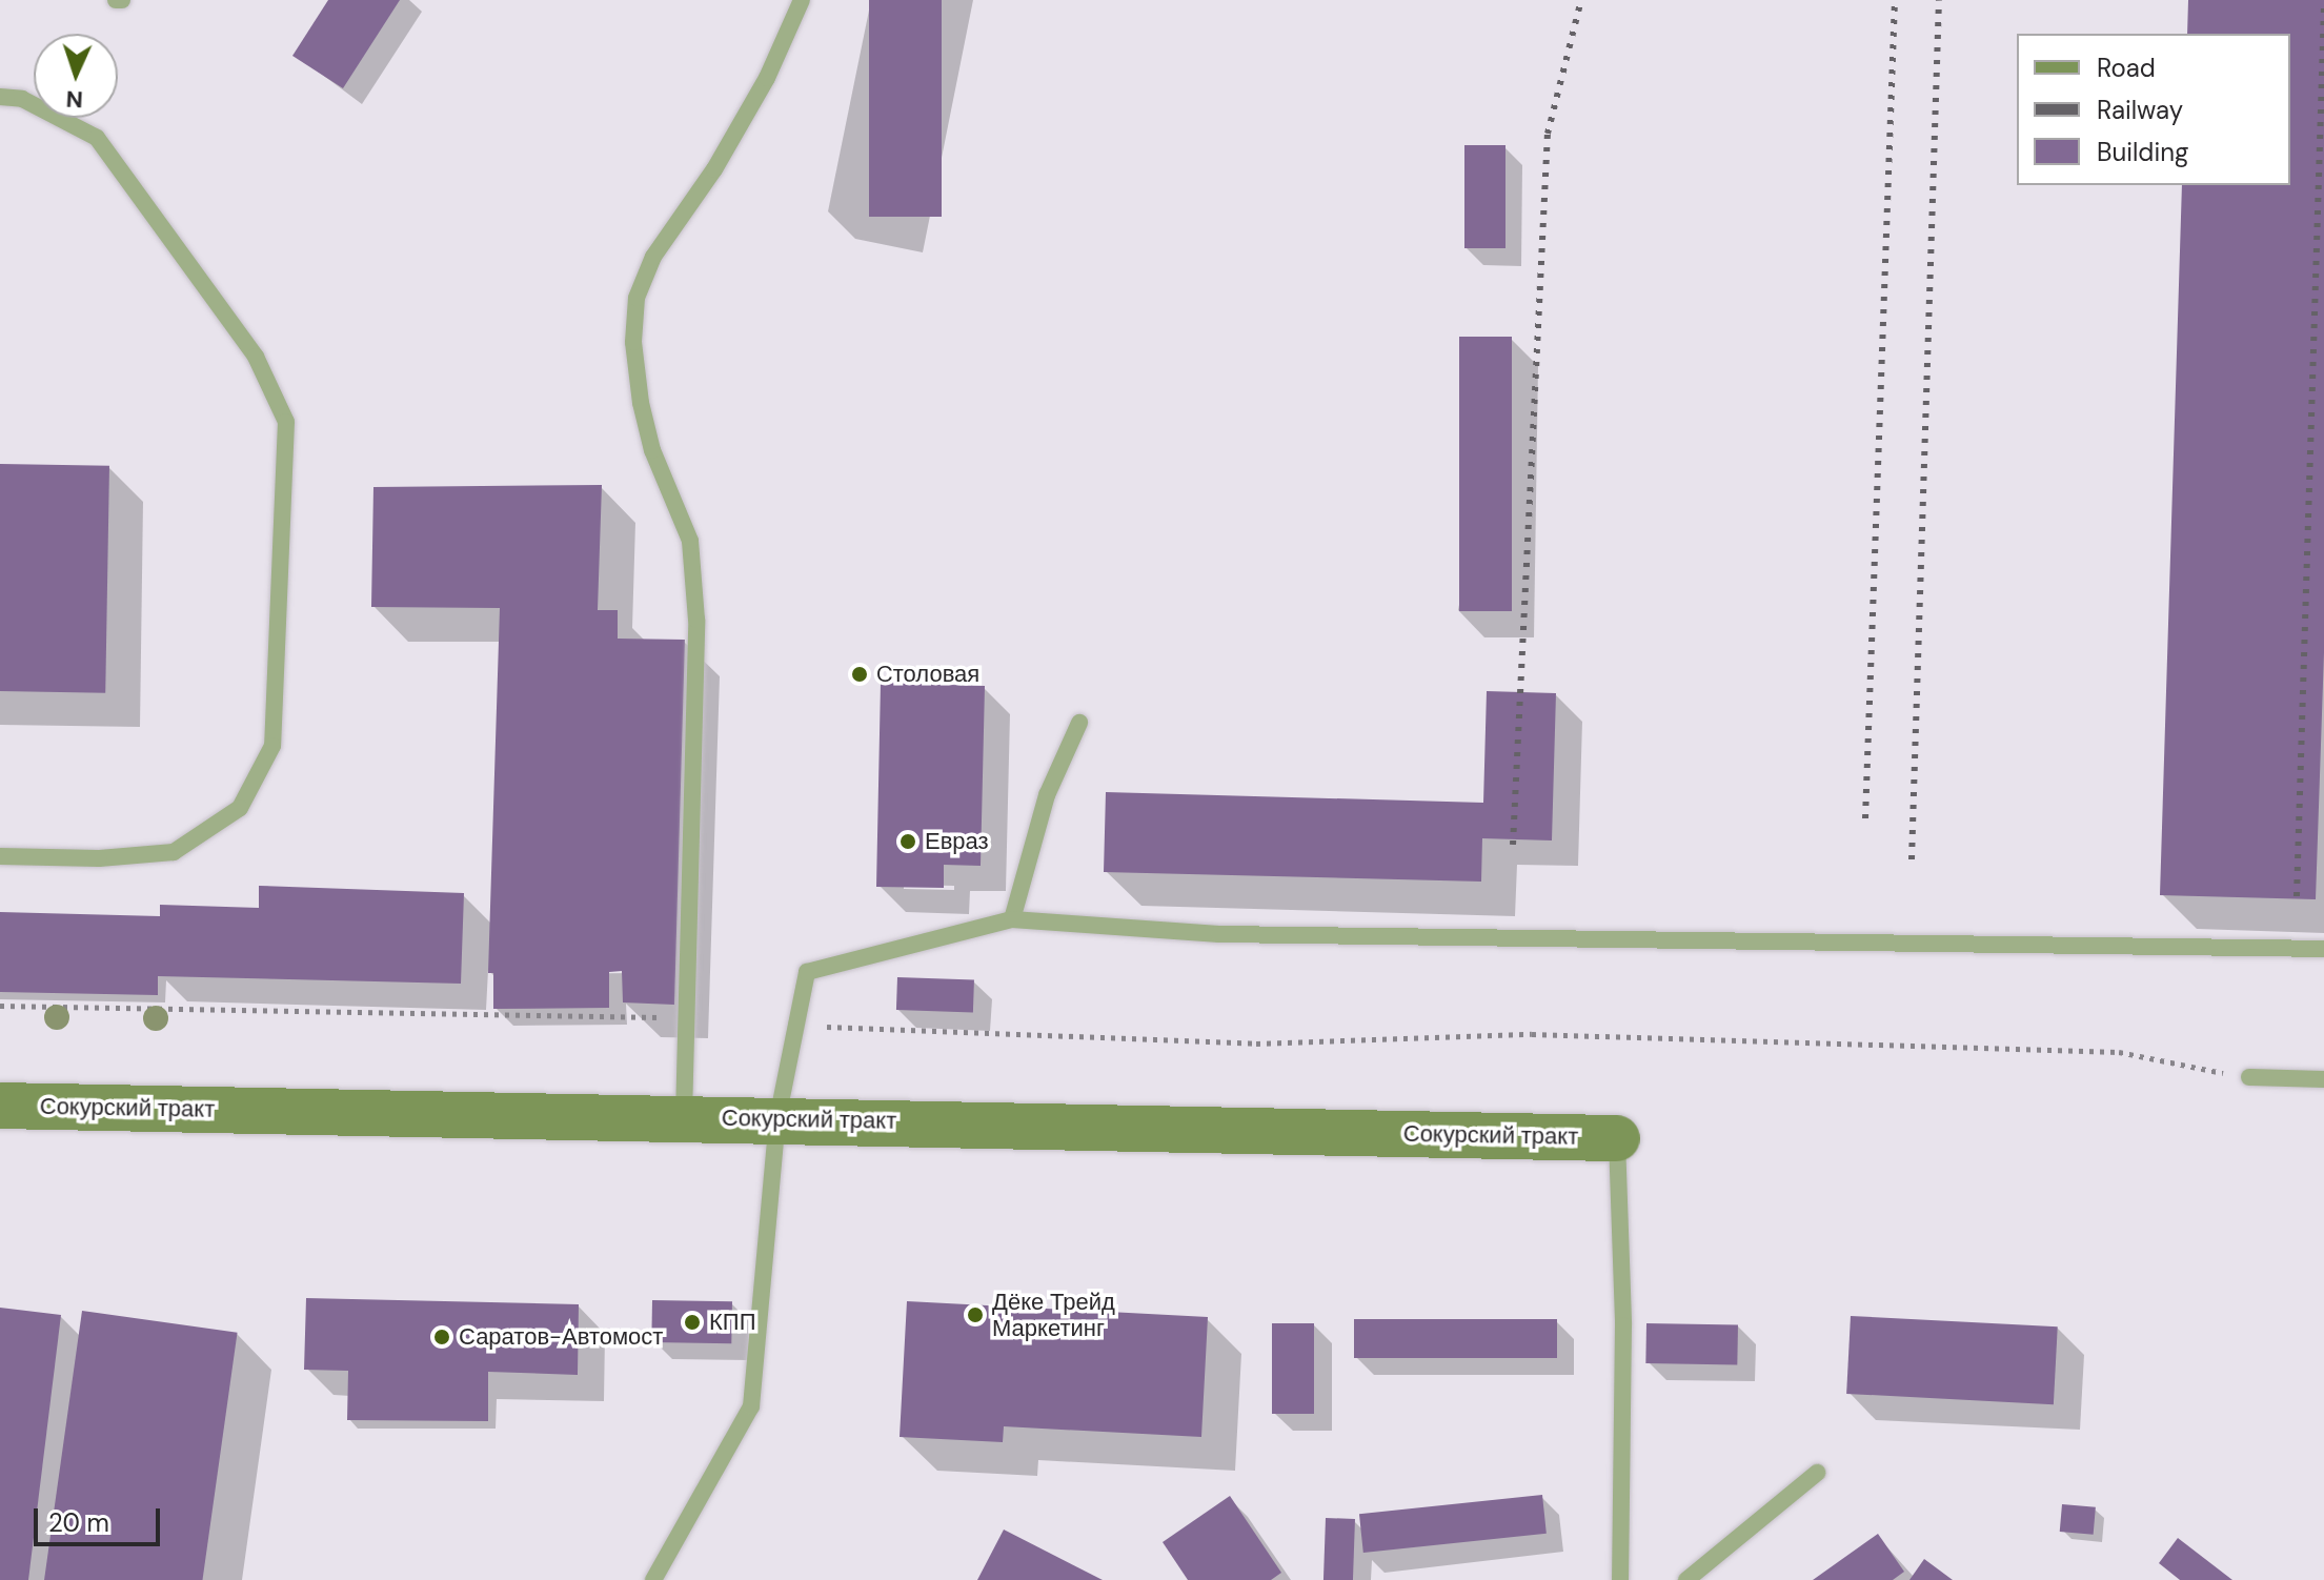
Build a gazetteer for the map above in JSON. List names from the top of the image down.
{
  "streets": {
    "street": ["Сокурский тракт"]
  },
  "places": [
    "Cтоловая",
    "Евраз",
    "Дёке Трейд Маркетинг",
    "КПП",
    "Саратов-Автомост"
  ],
  "legend": ["Road", "Railway", "Building"],
  "scale_bar": "20 m",
  "north": "bottom"
}
